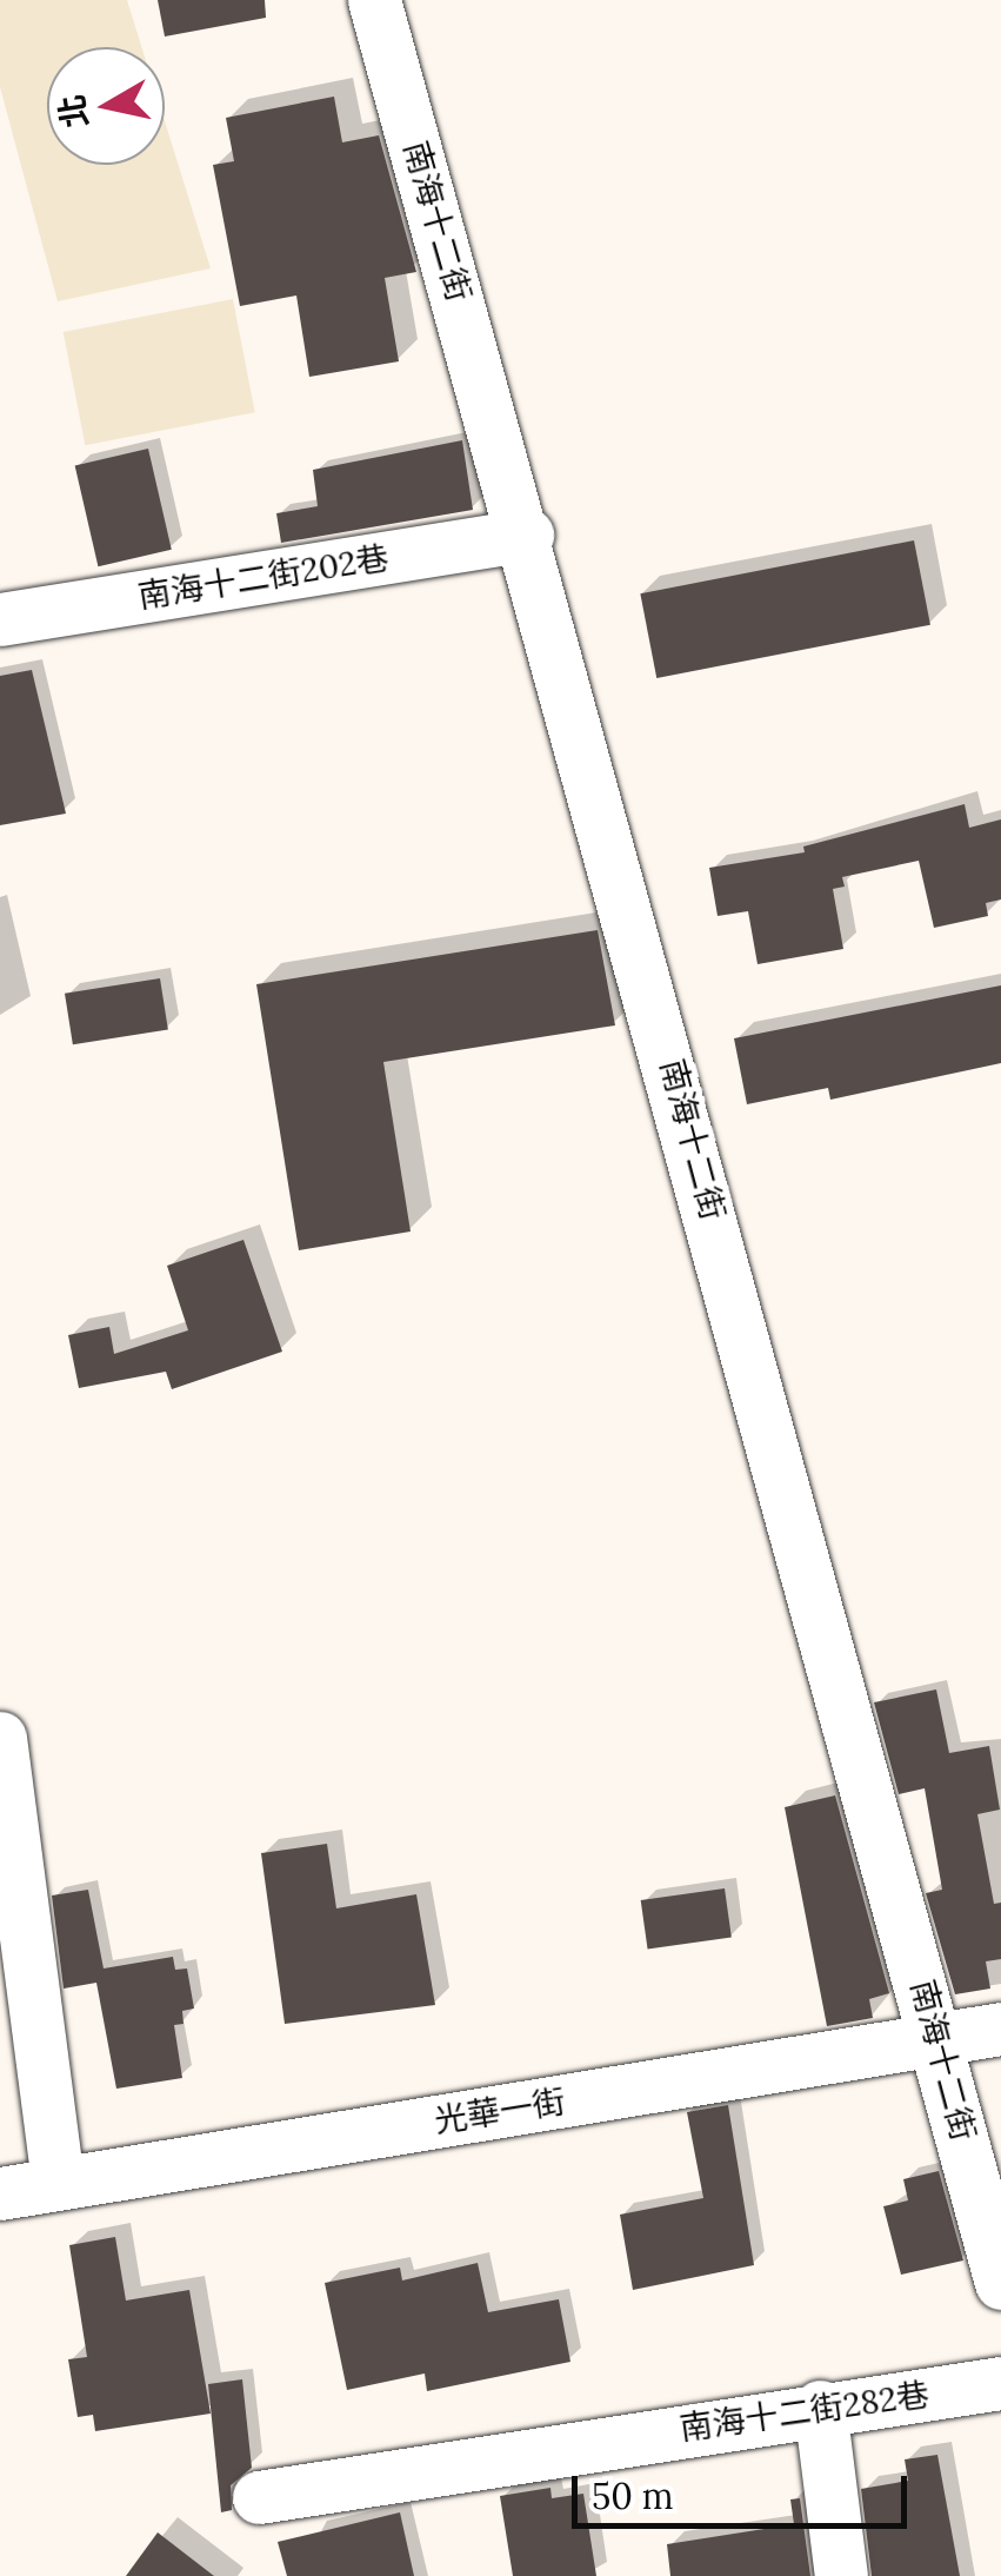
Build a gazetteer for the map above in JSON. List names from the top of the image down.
{
  "streets": {
    "street": [
      "南海十二街",
      "南海十二街202巷",
      "光華一街",
      "南海十二街282巷"
    ]
  },
  "crossings": [
    ["南海十二街", "南海十二街202巷"],
    ["南海十二街", "光華一街"]
  ],
  "scale_bar": "50 m",
  "north": "left"
}
